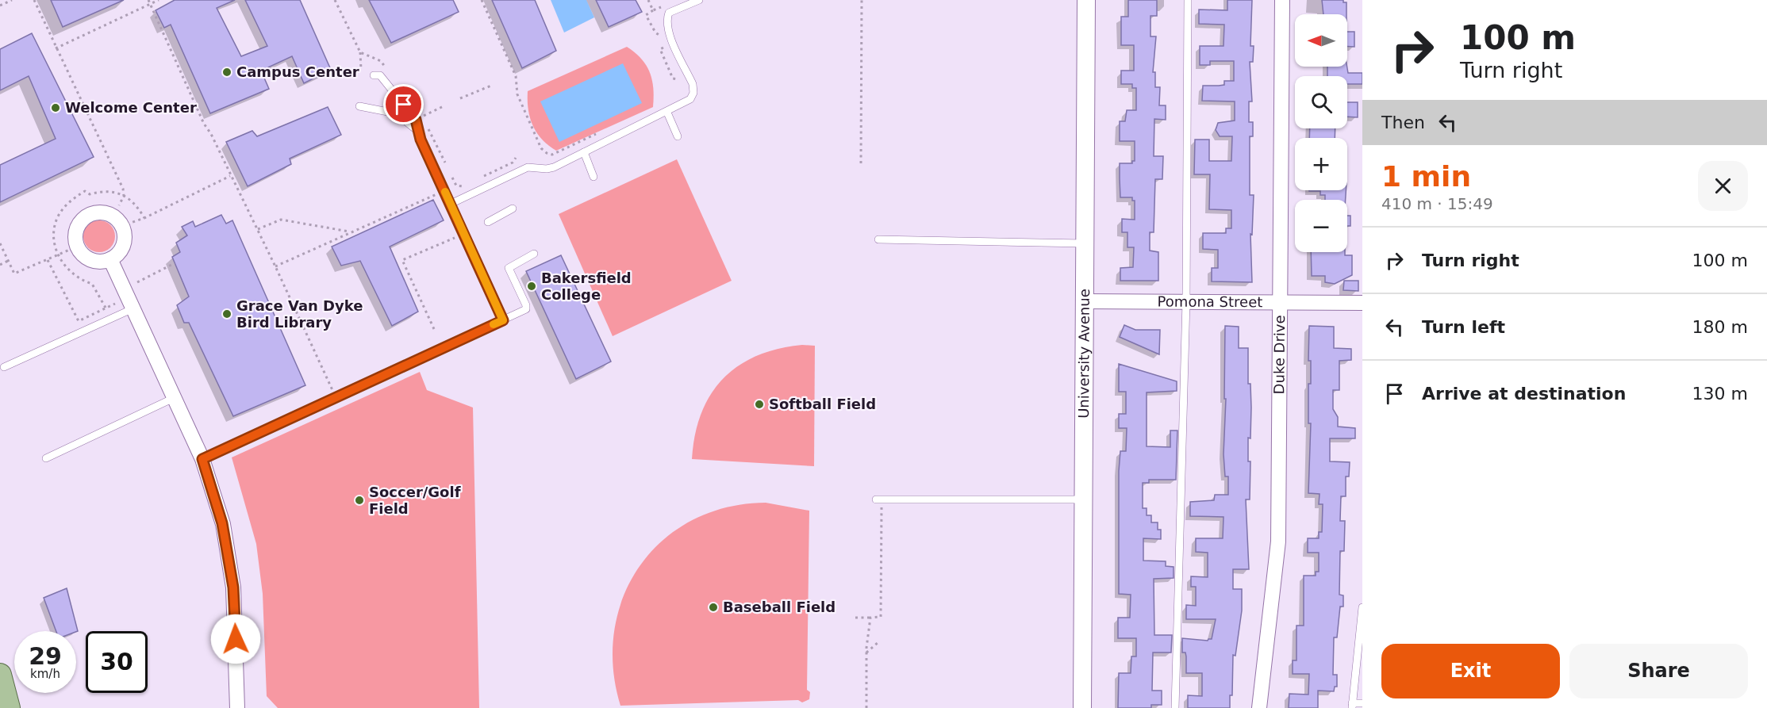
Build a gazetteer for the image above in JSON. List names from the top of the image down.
{
  "streets": {
    "street": ["Pomona Street", "University Avenue", "Duke Drive"]
  },
  "crossings": [
    ["Pomona Street", "University Avenue"],
    ["Pomona Street", "Duke Drive"]
  ],
  "places": [
    "Campus Center",
    "Welcome Center",
    "Bakersfield College",
    "Grace Van Dyke Bird Library",
    "Softball Field",
    "Soccer/Golf Field",
    "Baseball Field"
  ],
  "north": "left",
  "page": {
    "turn": ["100 m", "Turn right"],
    "map_buttons": ["+", "−"],
    "then": "Then",
    "heading": ["1 min", "410 m · 15:49"],
    "list": [
      {
        "name": "Turn right",
        "value": "100 m"
      },
      {
        "name": "Turn left",
        "value": "180 m"
      },
      {
        "name": "Arrive at destination",
        "value": "130 m"
      }
    ],
    "speed": "29 km/h",
    "limit": "30",
    "buttons": ["Exit", "Share"]
  }
}
